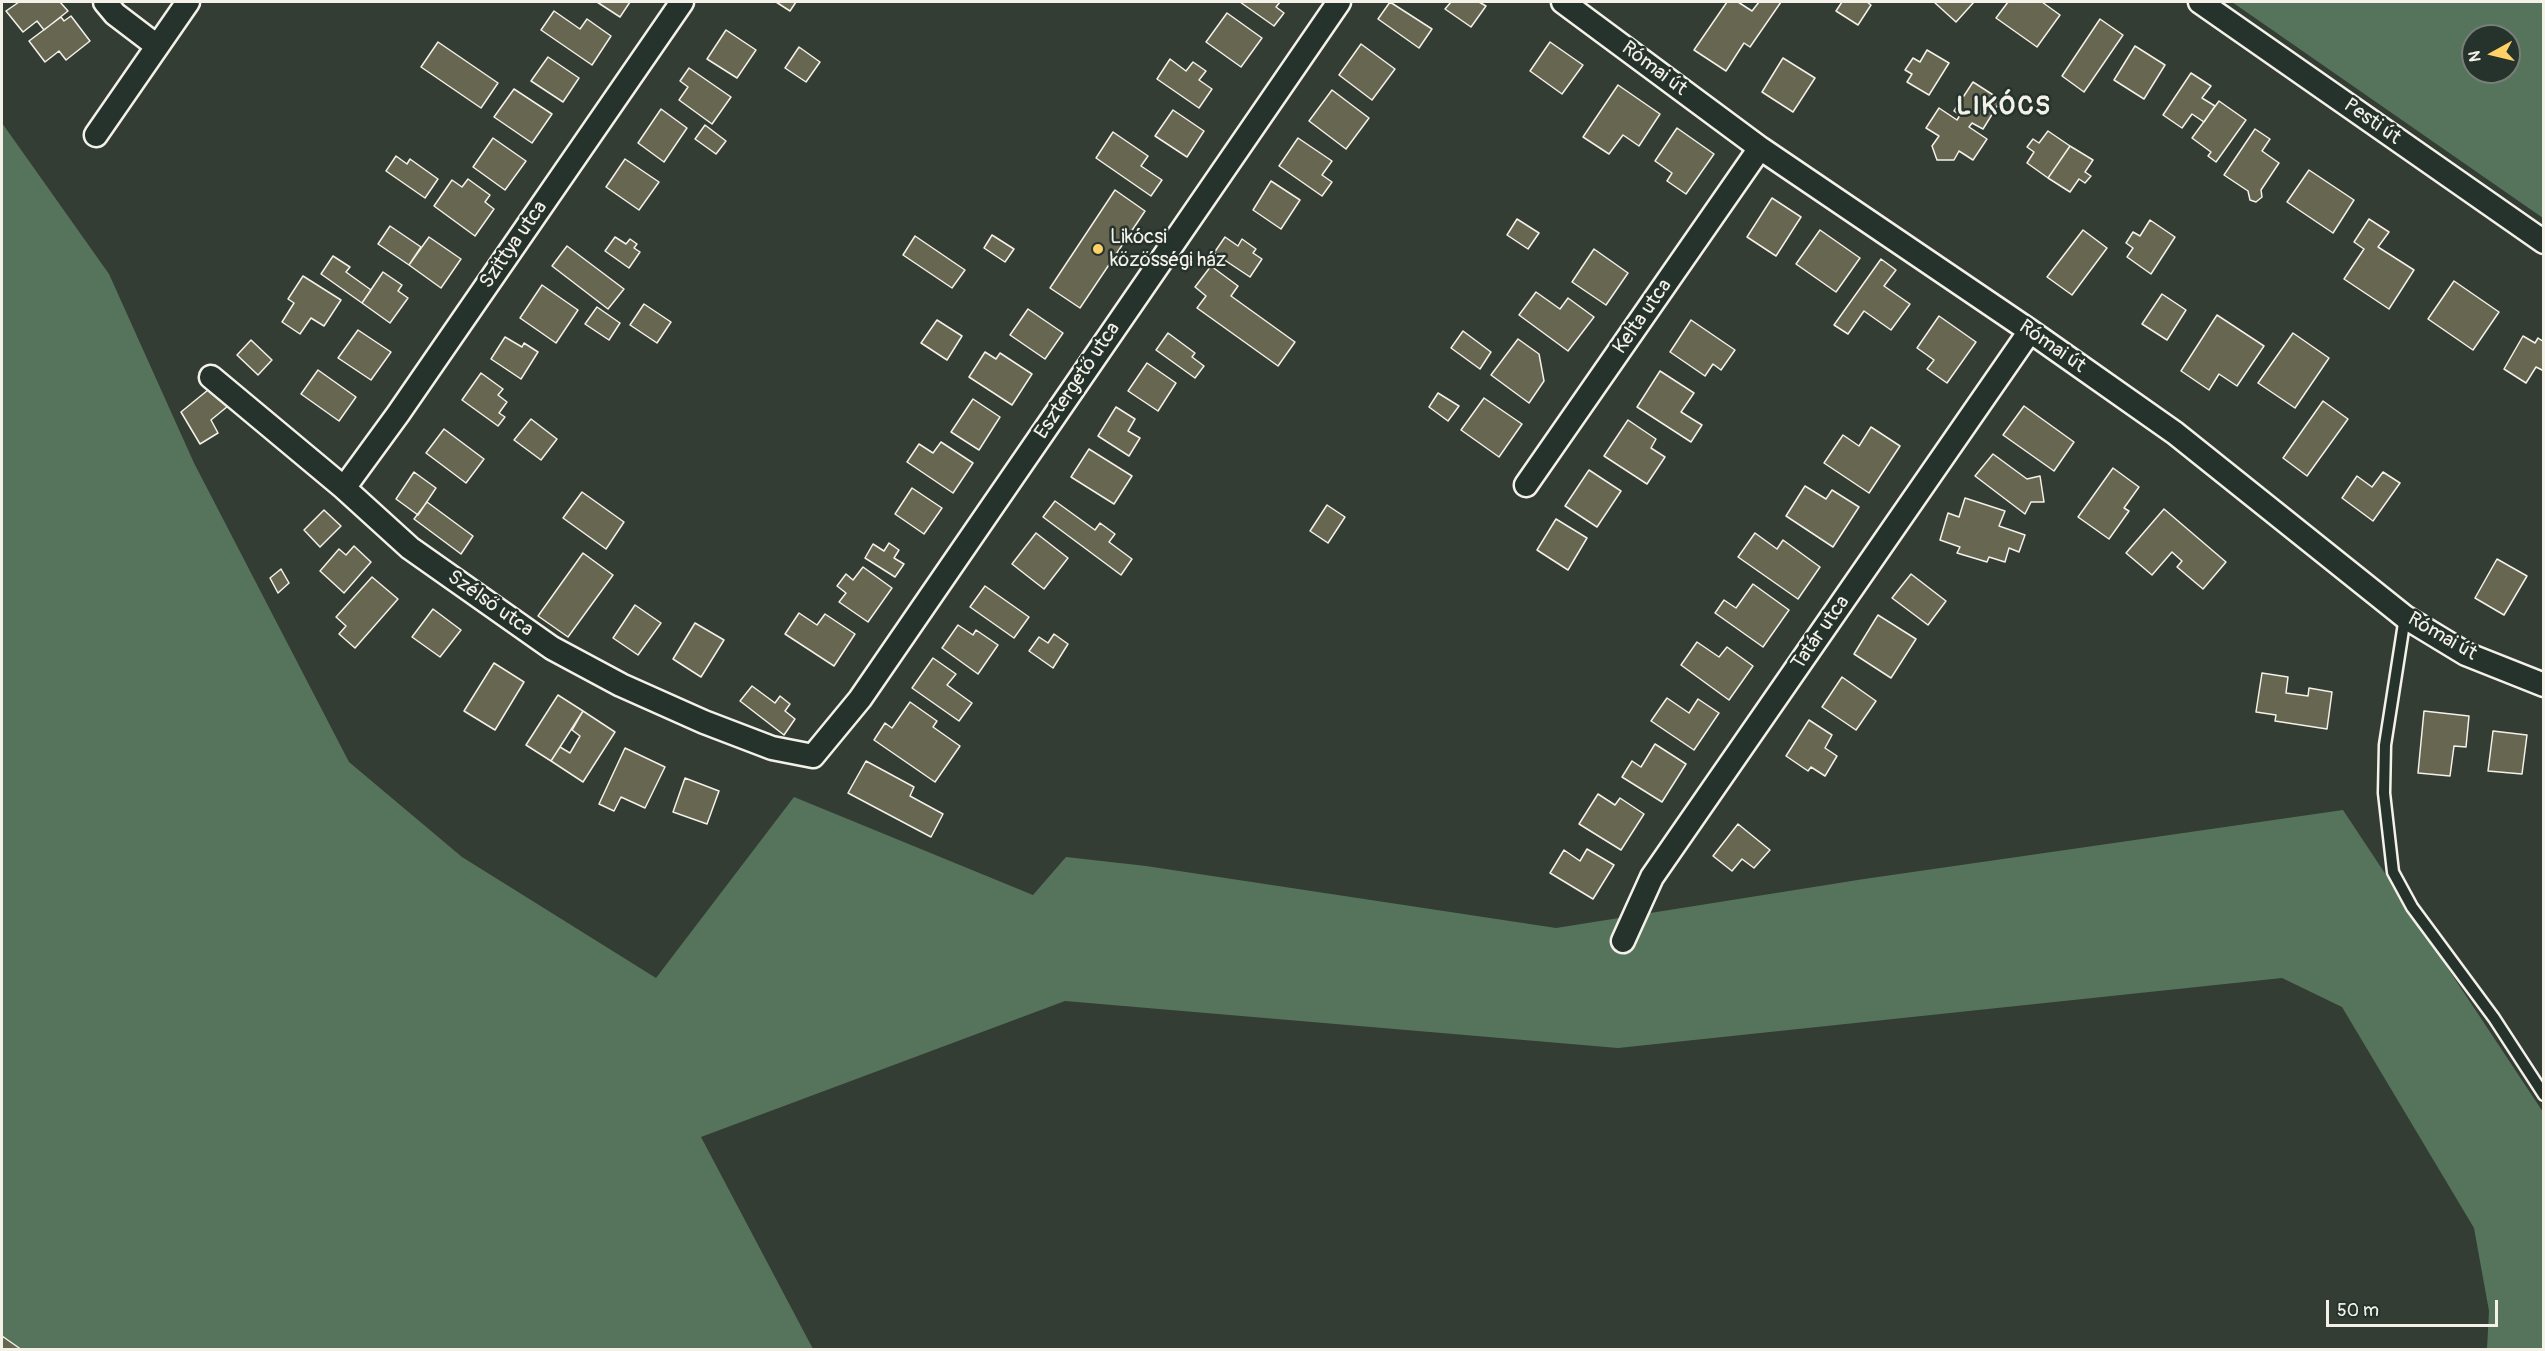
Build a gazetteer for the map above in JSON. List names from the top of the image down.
{
  "streets": {
    "street": [
      "Római út",
      "Pesti út",
      "Szittya utca",
      "Kelta utca",
      "Esztergető utca",
      "Szélső utca",
      "Tatár utca"
    ]
  },
  "crossings": [
    ["Római út", "Kelta utca"],
    ["Római út", "Tatár utca"],
    ["Szittya utca", "Szélső utca"],
    ["Esztergető utca", "Szélső utca"]
  ],
  "districts": ["LIKÓCS"],
  "places": ["Likócsi közösségi ház"],
  "scale_bar": "50 m",
  "north": "left"
}
